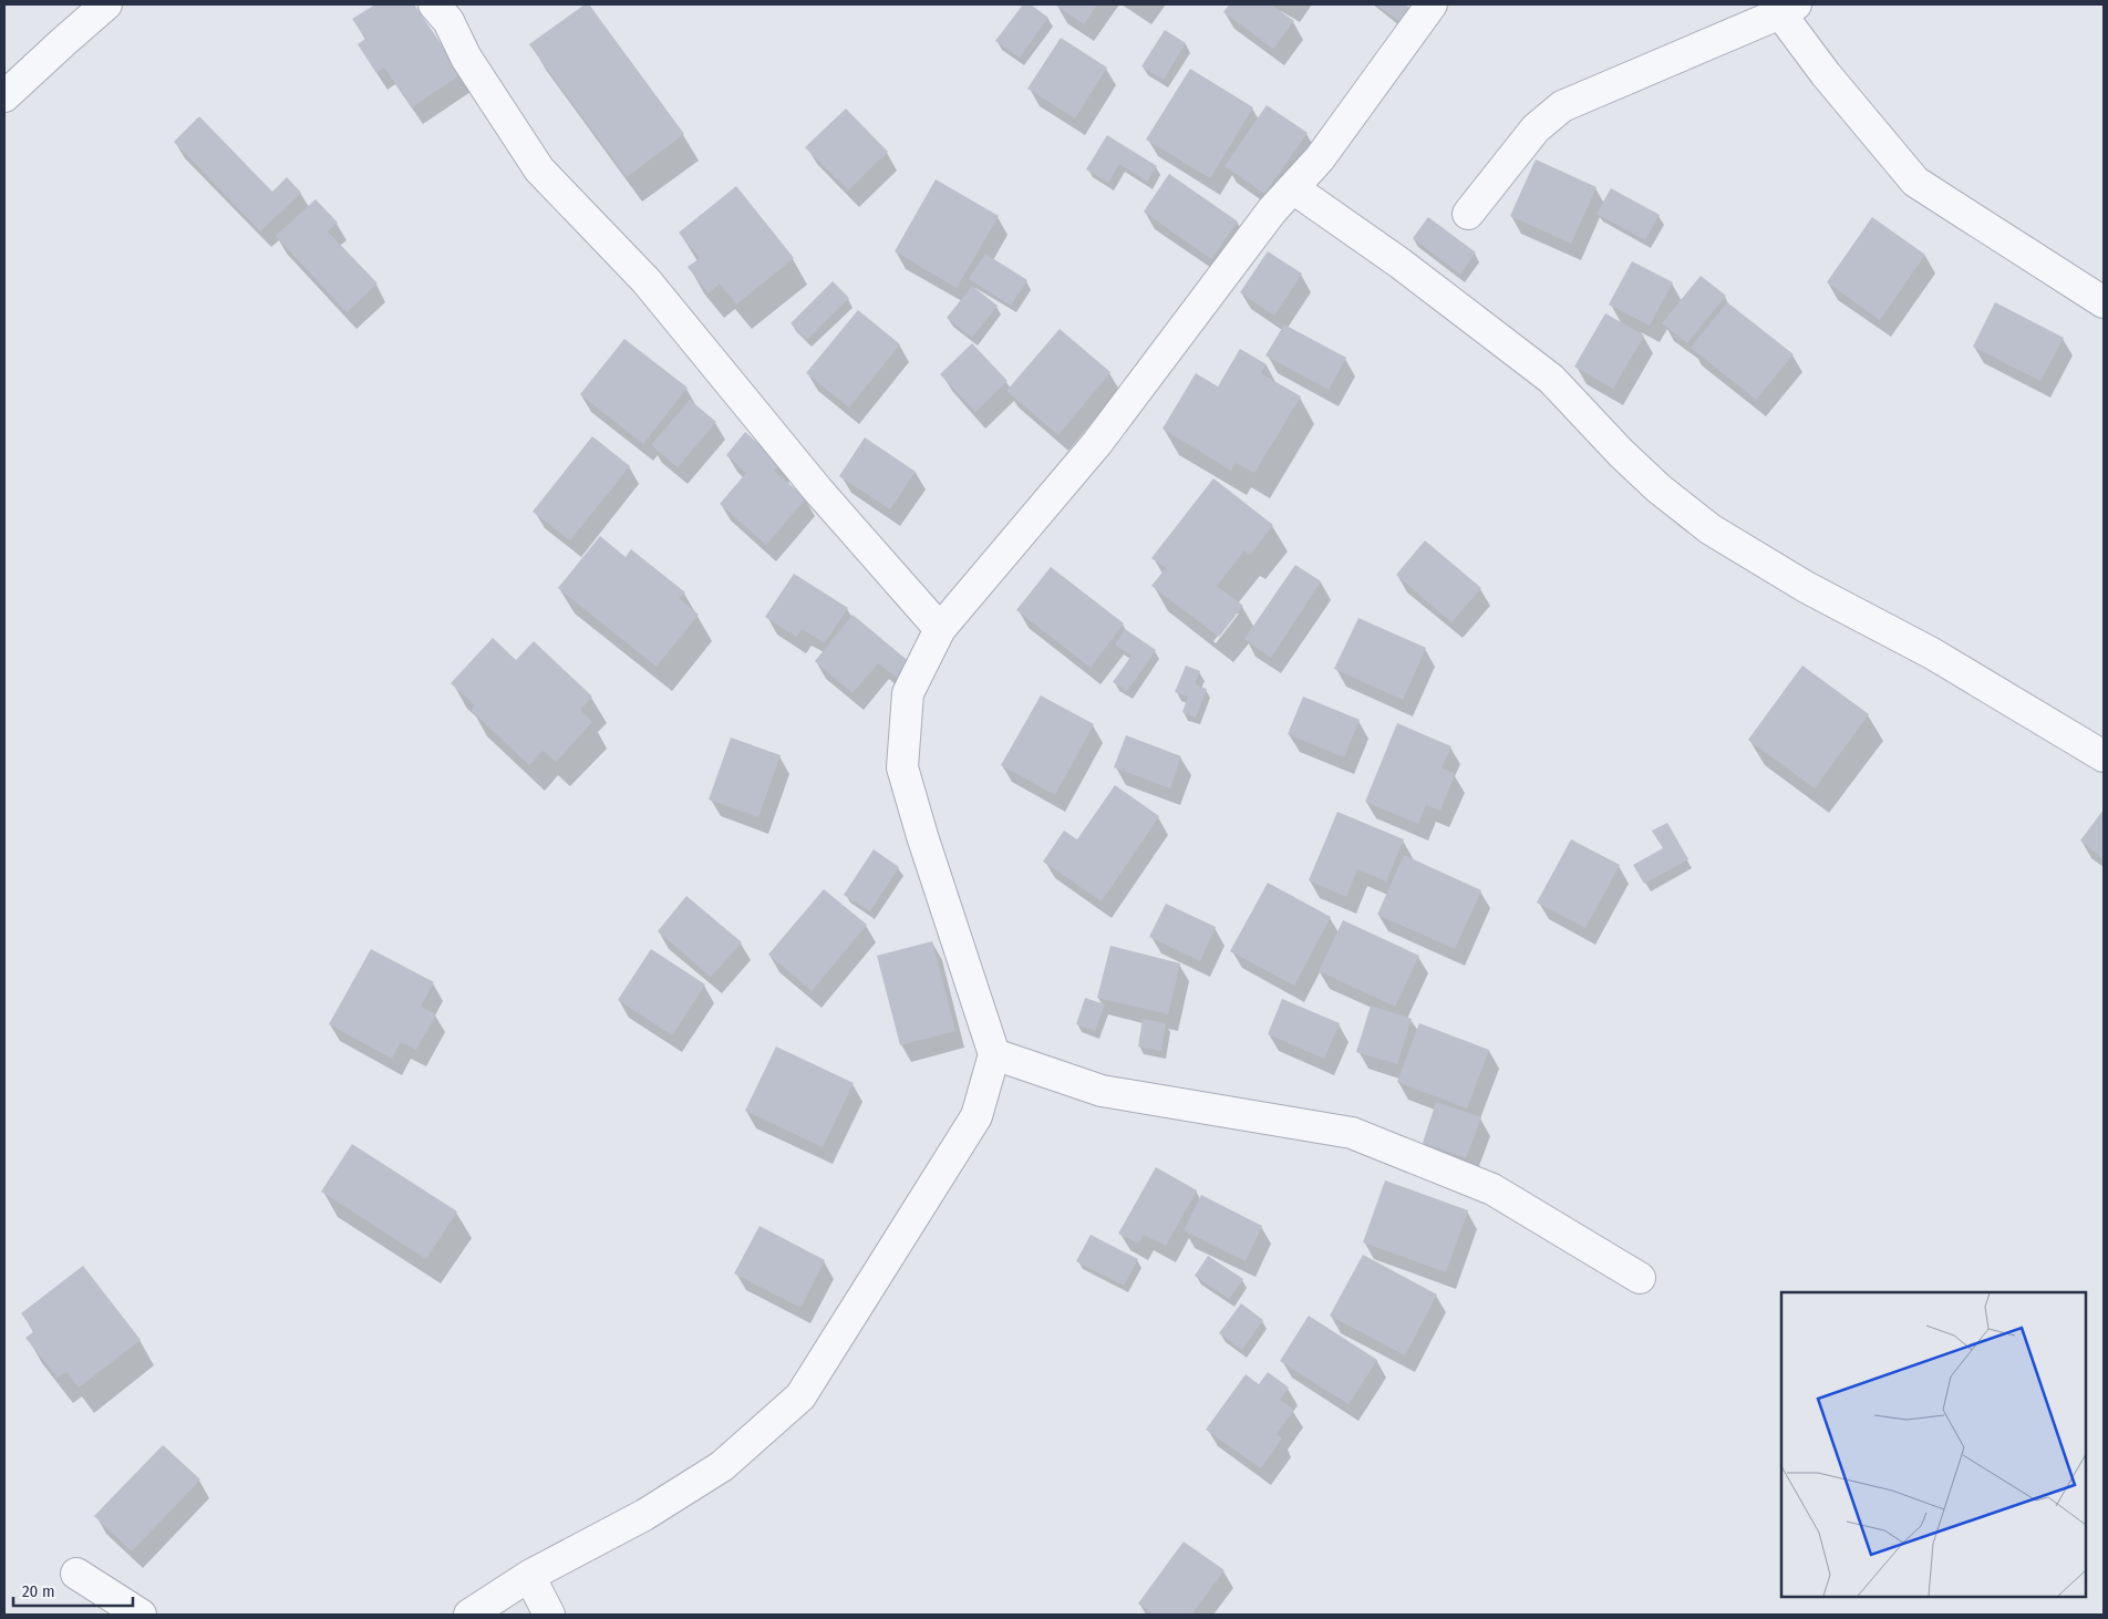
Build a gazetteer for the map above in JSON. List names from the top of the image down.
{
  "scale_bar": "20 m"
}
